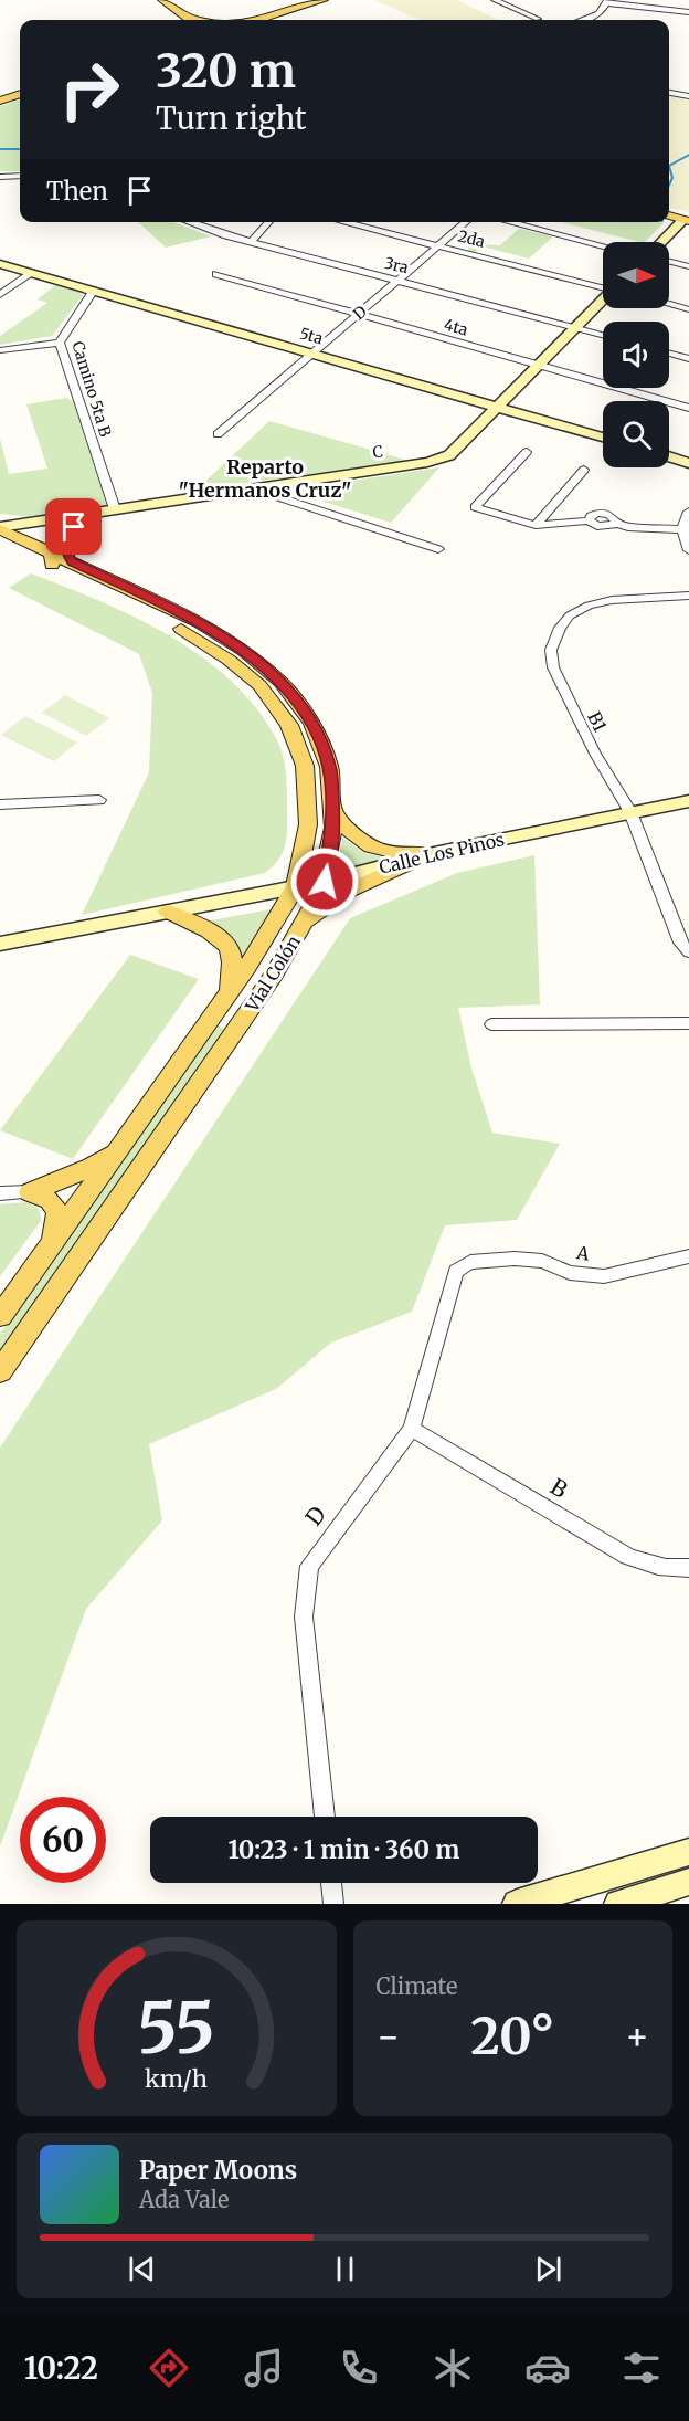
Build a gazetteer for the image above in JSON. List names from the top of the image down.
{
  "streets": {
    "main road": ["Vial Colón"],
    "street": [
      "2da",
      "3ra",
      "D",
      "4ta",
      "5ta",
      "Camino 5ta B",
      "C",
      "B1",
      "Calle Los Pinos",
      "A",
      "B"
    ]
  },
  "crossings": [
    ["2da", "D"],
    ["3ra", "D"],
    ["3ra", "C"],
    ["D", "4ta"],
    ["D", "5ta"],
    ["D", "A"],
    ["D", "B"],
    ["4ta", "C"],
    ["5ta", "Camino 5ta B"],
    ["5ta", "C"],
    ["Camino 5ta B", "C"],
    ["C", "Vial Colón"],
    ["B1", "Calle Los Pinos"],
    ["Calle Los Pinos", "Vial Colón"]
  ],
  "districts": ["Reparto \"Hermanos Cruz\""],
  "north": "right",
  "page": {
    "turn": ["320 m", "Turn right"],
    "then": "Then",
    "limit": "60",
    "trip": "10:23 · 1 min · 360 m",
    "tile": "Climate",
    "heat": ["−", "20°", "+"],
    "song": ["Paper Moons", "Ada Vale"],
    "tabs": "10:22",
    "gauge": ["55", "km/h"]
  }
}
